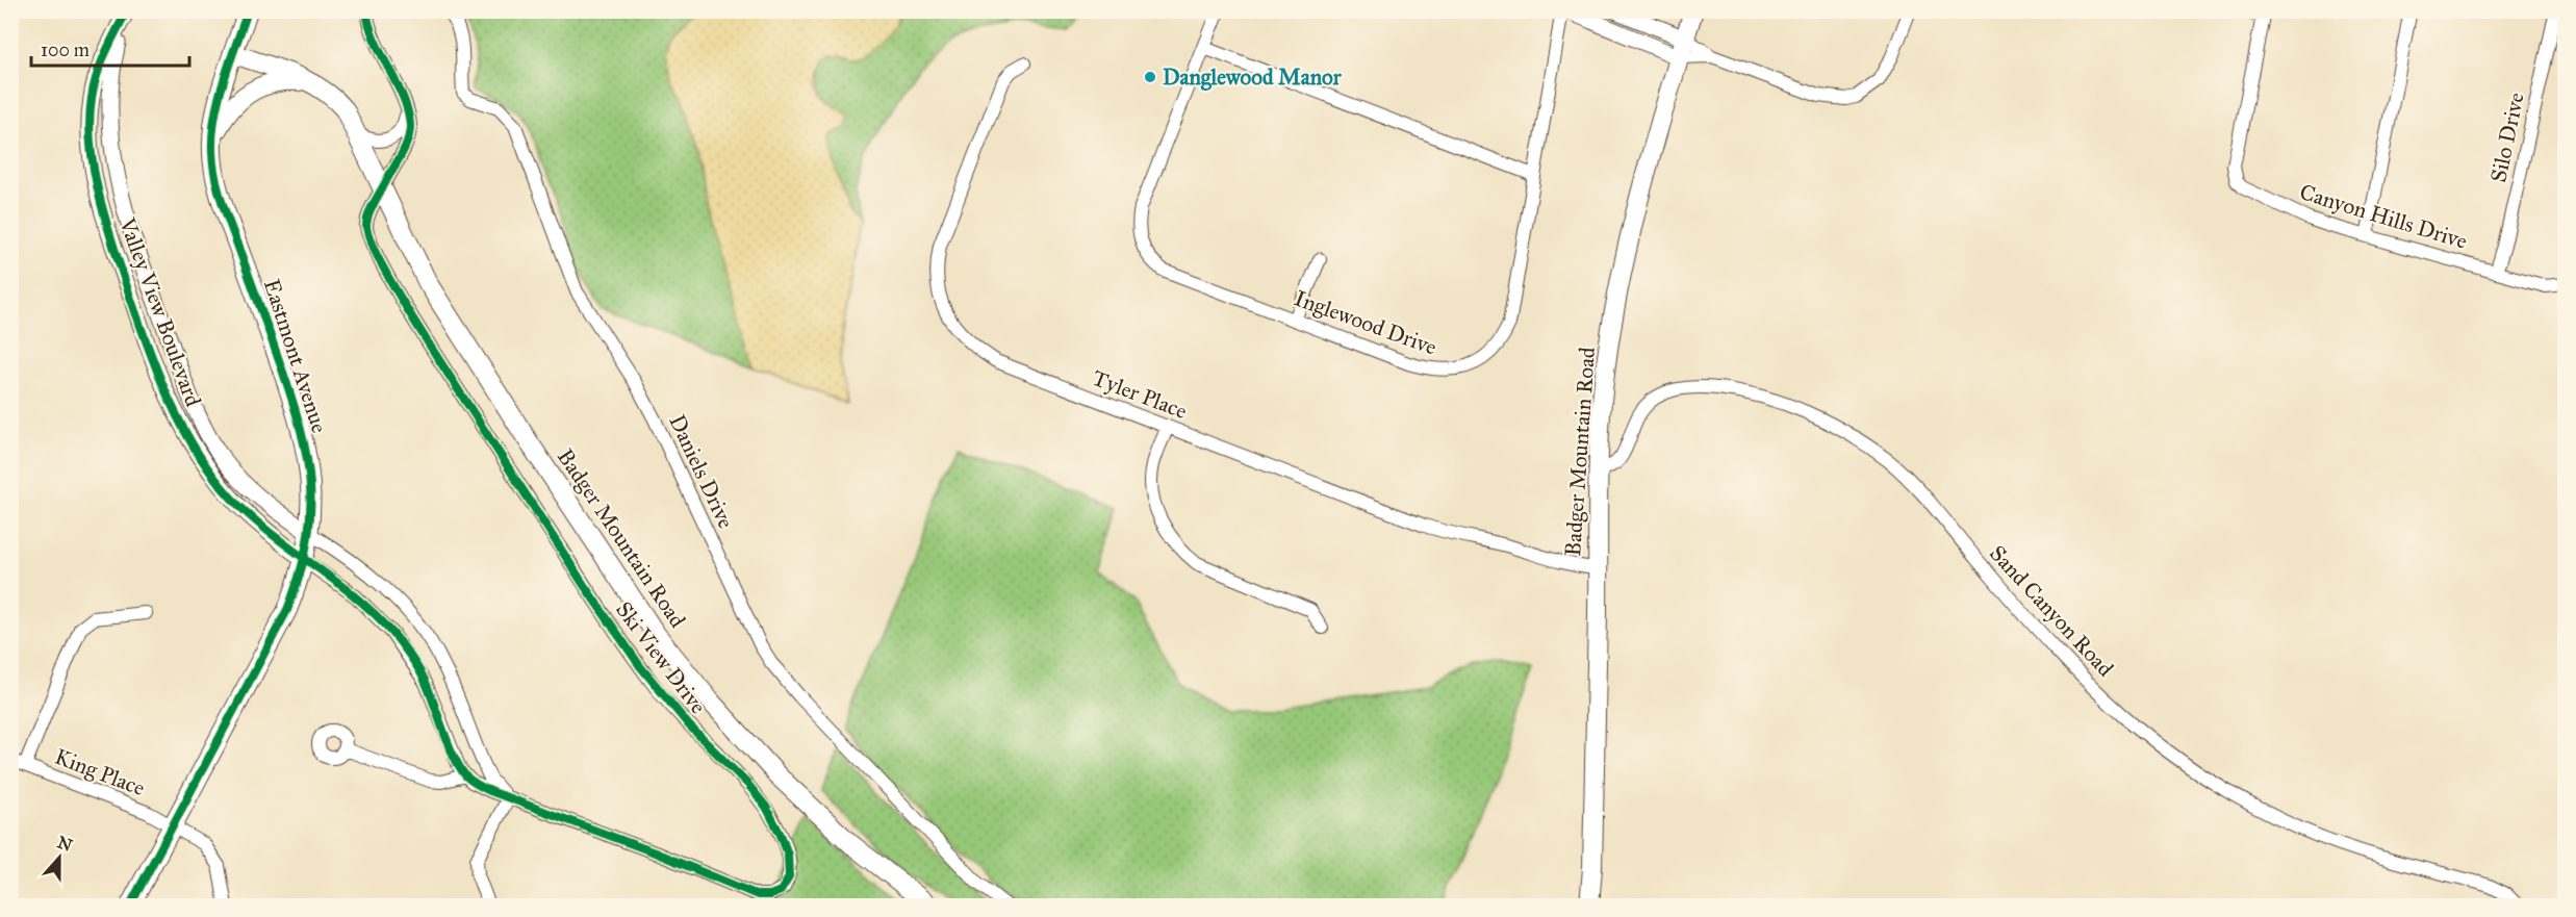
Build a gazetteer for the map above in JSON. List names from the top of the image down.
{
  "streets": {
    "main road": ["Eastmont Avenue", "Badger Mountain Road"],
    "street": [
      "Silo Drive",
      "Canyon Hills Drive",
      "Valley View Boulevard",
      "Inglewood Drive",
      "Tyler Place",
      "Daniels Drive",
      "Sand Canyon Road",
      "Ski View Drive",
      "King Place"
    ]
  },
  "crossings": [
    ["Silo Drive", "Canyon Hills Drive"],
    ["Valley View Boulevard", "Eastmont Avenue"],
    ["Valley View Boulevard", "Ski View Drive"],
    ["Eastmont Avenue", "Badger Mountain Road"],
    ["Eastmont Avenue", "King Place"],
    ["Tyler Place", "Badger Mountain Road"],
    ["Badger Mountain Road", "Sand Canyon Road"],
    ["Badger Mountain Road", "Ski View Drive"]
  ],
  "places": ["Danglewood Manor"],
  "scale_bar": "100 m",
  "north": "top"
}
